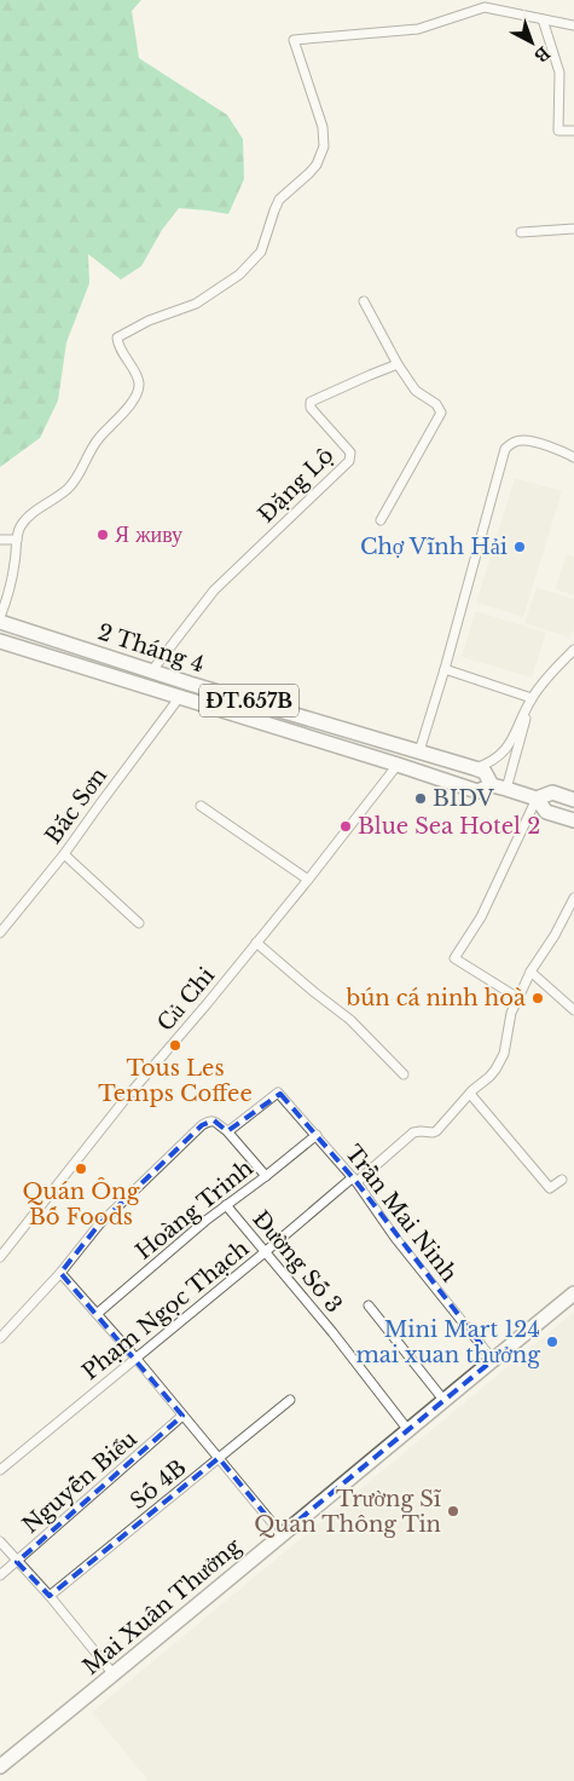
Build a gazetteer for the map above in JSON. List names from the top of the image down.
{
  "streets": {
    "main road": ["2 Tháng 4", "ĐT.657B", "Mai Xuân Thưởng"],
    "street": [
      "Đặng Lộ",
      "Bắc Sơn",
      "Củ Chi",
      "Hoàng Trinh",
      "Trần Mai Ninh",
      "Đường Số 3",
      "Phạm Ngọc Thạch",
      "Nguyễn Biểu",
      "Số 4B"
    ]
  },
  "crossings": [
    ["Đặng Lộ", "2 Tháng 4"],
    ["2 Tháng 4", "Bắc Sơn"],
    ["2 Tháng 4", "Củ Chi"],
    ["Hoàng Trinh", "Trần Mai Ninh"],
    ["Hoàng Trinh", "Đường Số 3"],
    ["Trần Mai Ninh", "Phạm Ngọc Thạch"],
    ["Trần Mai Ninh", "Mai Xuân Thưởng"],
    ["Đường Số 3", "Phạm Ngọc Thạch"],
    ["Đường Số 3", "Mai Xuân Thưởng"]
  ],
  "places": [
    "Я живу",
    "Chợ Vĩnh Hải",
    "BIDV",
    "Blue Sea Hotel 2",
    "bún cá ninh hoà",
    "Tous Les Temps Coffee",
    "Quán Ông Bố Foods",
    "Mini Mart 124 mai xuan thưởng",
    "Trường Sĩ Quan Thông Tin"
  ],
  "north": "bottom right"
}
